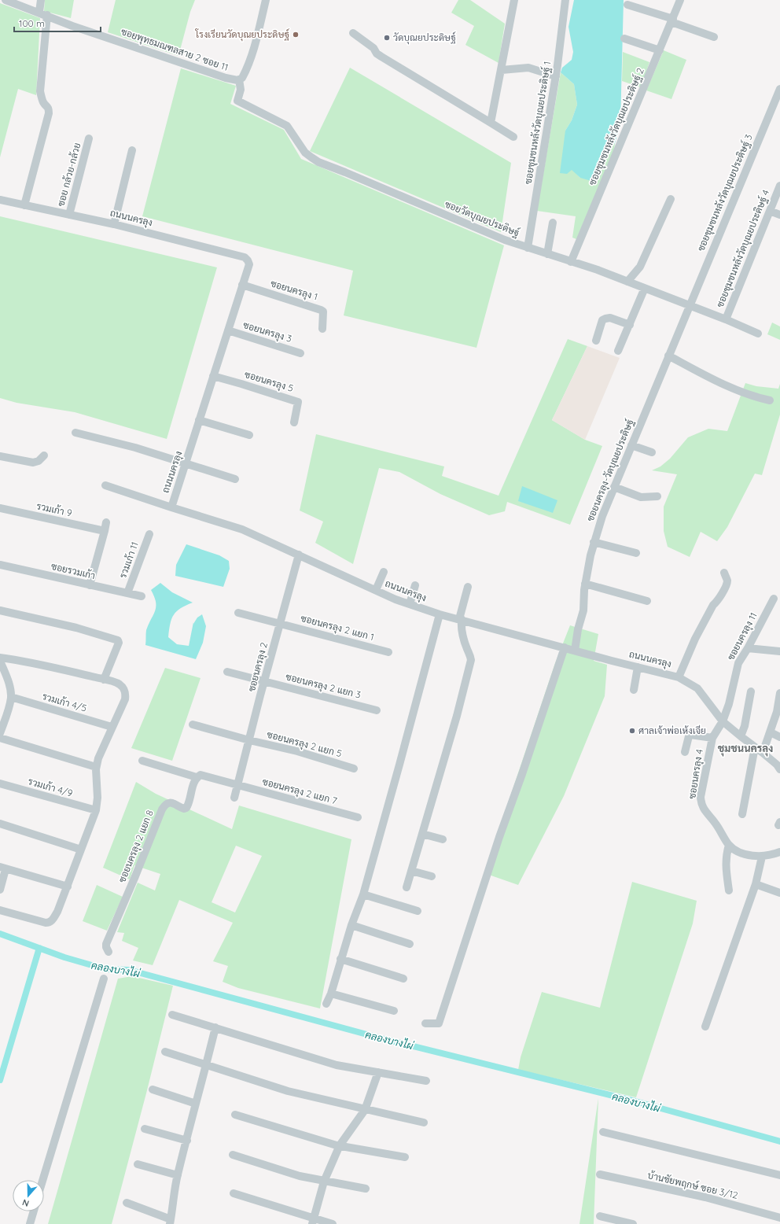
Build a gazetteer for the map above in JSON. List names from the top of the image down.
{
  "streets": {
    "street": [
      "ซอยพุทธมณฑลสาย 2 ซอย 11",
      "ซอยชุมชนหลังวัดบุณยประดิษฐ์ 1",
      "ซอยชุมชนหลังวัดบุณยประดิษฐ์ 2",
      "ซอย กล้วย-กล้วย",
      "ซอยชุมชนหลังวัดบุณยประดิษฐ์ 3",
      "ถนนนครลุง",
      "ซอยวัดบุณยประดิษฐ์",
      "ซอยชุมชนหลังวัดบุณยประดิษฐ์ 4",
      "ซอยนครลุง 1",
      "ซอยนครลุง 3",
      "ซอยนครลุง 5",
      "ซอยนครลุง-วัดบุณยประดิษฐ์",
      "รวมเก้า 9",
      "รวมเก้า 11",
      "ซอยรวมเก้า",
      "ซอยนครลุง 2 แยก 1",
      "ซอยนครลุง 11",
      "ซอยนครลุง 2",
      "ซอยนครลุง 2 แยก 3",
      "รวมเก้า 4/5",
      "ซอยนครลุง 2 แยก 5",
      "ซอยนครลุง 4",
      "รวมเก้า 4/9",
      "ซอยนครลุง 2 แยก 7",
      "ซอยนครลุง 2 แยก 8",
      "บ้านชัยพฤกษ์ ซอย 3/12"
    ]
  },
  "crossings": [
    ["ซอยพุทธมณฑลสาย 2 ซอย 11", "ซอยวัดบุณยประดิษฐ์"],
    ["ซอยชุมชนหลังวัดบุณยประดิษฐ์ 1", "ซอยวัดบุณยประดิษฐ์"],
    ["ซอยชุมชนหลังวัดบุณยประดิษฐ์ 2", "ซอยวัดบุณยประดิษฐ์"],
    ["ซอย กล้วย-กล้วย", "ถนนนครลุง"],
    ["ซอยชุมชนหลังวัดบุณยประดิษฐ์ 3", "ซอยวัดบุณยประดิษฐ์"],
    ["ซอยชุมชนหลังวัดบุณยประดิษฐ์ 3", "ซอยนครลุง-วัดบุณยประดิษฐ์"],
    ["ถนนนครลุง", "ซอยนครลุง 1"],
    ["ถนนนครลุง", "ซอยนครลุง 3"],
    ["ถนนนครลุง", "ซอยนครลุง 5"],
    ["ถนนนครลุง", "ซอยนครลุง-วัดบุณยประดิษฐ์"],
    ["ถนนนครลุง", "ซอยนครลุง 11"],
    ["ถนนนครลุง", "ซอยนครลุง 2"],
    ["ถนนนครลุง", "ซอยนครลุง 4"],
    ["ซอยวัดบุณยประดิษฐ์", "ซอยชุมชนหลังวัดบุณยประดิษฐ์ 4"],
    ["ซอยวัดบุณยประดิษฐ์", "ซอยนครลุง-วัดบุณยประดิษฐ์"],
    ["รวมเก้า 11", "ซอยรวมเก้า"],
    ["ซอยนครลุง 2 แยก 1", "ซอยนครลุง 2"],
    ["ซอยนครลุง 11", "ซอยนครลุง 4"],
    ["ซอยนครลุง 2", "ซอยนครลุง 2 แยก 3"],
    ["ซอยนครลุง 2", "ซอยนครลุง 2 แยก 5"],
    ["ซอยนครลุง 2", "ซอยนครลุง 2 แยก 7"]
  ],
  "districts": ["ชุมชนนครลุง"],
  "water": ["คลองบางไผ่"],
  "places": ["โรงเรียนวัดบุณยประดิษฐ์", "วัดบุณยประดิษฐ์", "ศาลเจ้าพ่อเห้งเจีย"],
  "scale_bar": "100 m",
  "north": "bottom"
}
